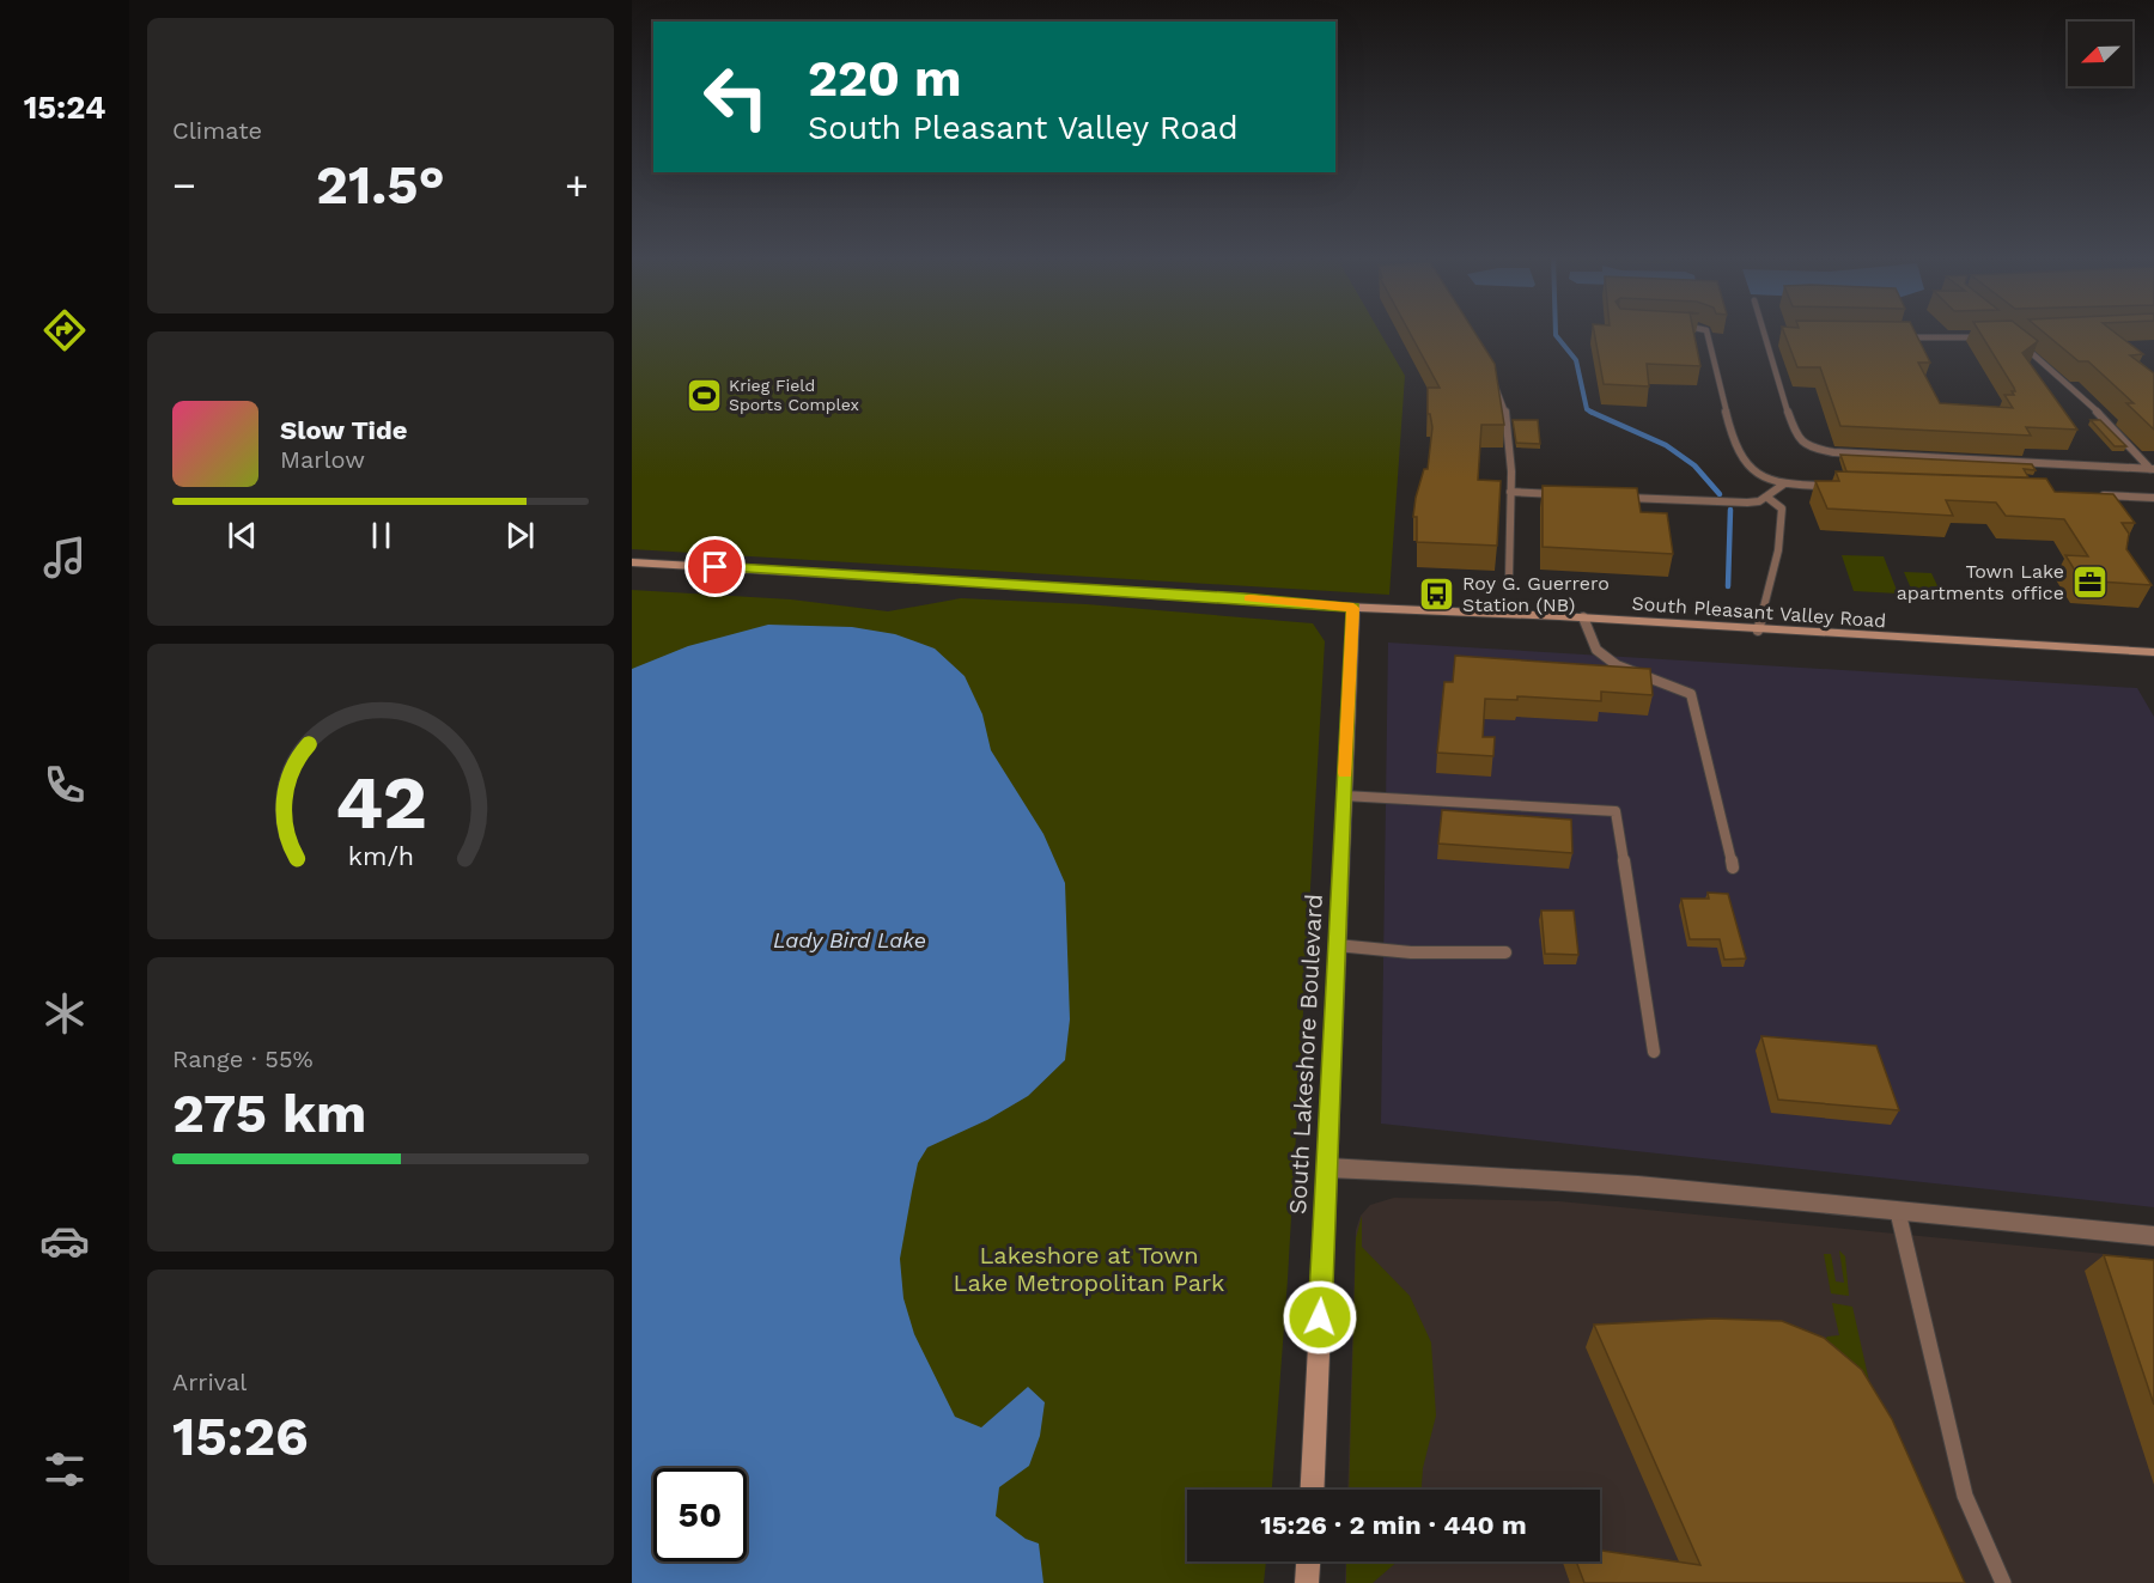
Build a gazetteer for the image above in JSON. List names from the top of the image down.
{
  "streets": {
    "main road": ["South Pleasant Valley Road", "South Lakeshore Boulevard"]
  },
  "crossings": [
    ["South Pleasant Valley Road", "South Lakeshore Boulevard"]
  ],
  "water": ["Lady Bird Lake"],
  "parks": ["Lakeshore at Town Lake Metropolitan Park"],
  "places": {
    "sports": ["Krieg Field Sports Complex"],
    "office": ["Town Lake apartments office"],
    "bus stop": ["Roy G. Guerrero Station (NB)"]
  },
  "north": "bottom left",
  "page": {
    "tabs": "15:24",
    "tile": [
      "Climate",
      ["Range · 55%", "275 km"],
      ["Arrival", "15:26"]
    ],
    "turn": ["220 m", "South Pleasant Valley Road"],
    "heat": ["−", "21.5°", "+"],
    "song": ["Slow Tide", "Marlow"],
    "limit": "50",
    "trip": "15:26 · 2 min · 440 m",
    "gauge": ["42", "km/h"]
  }
}
